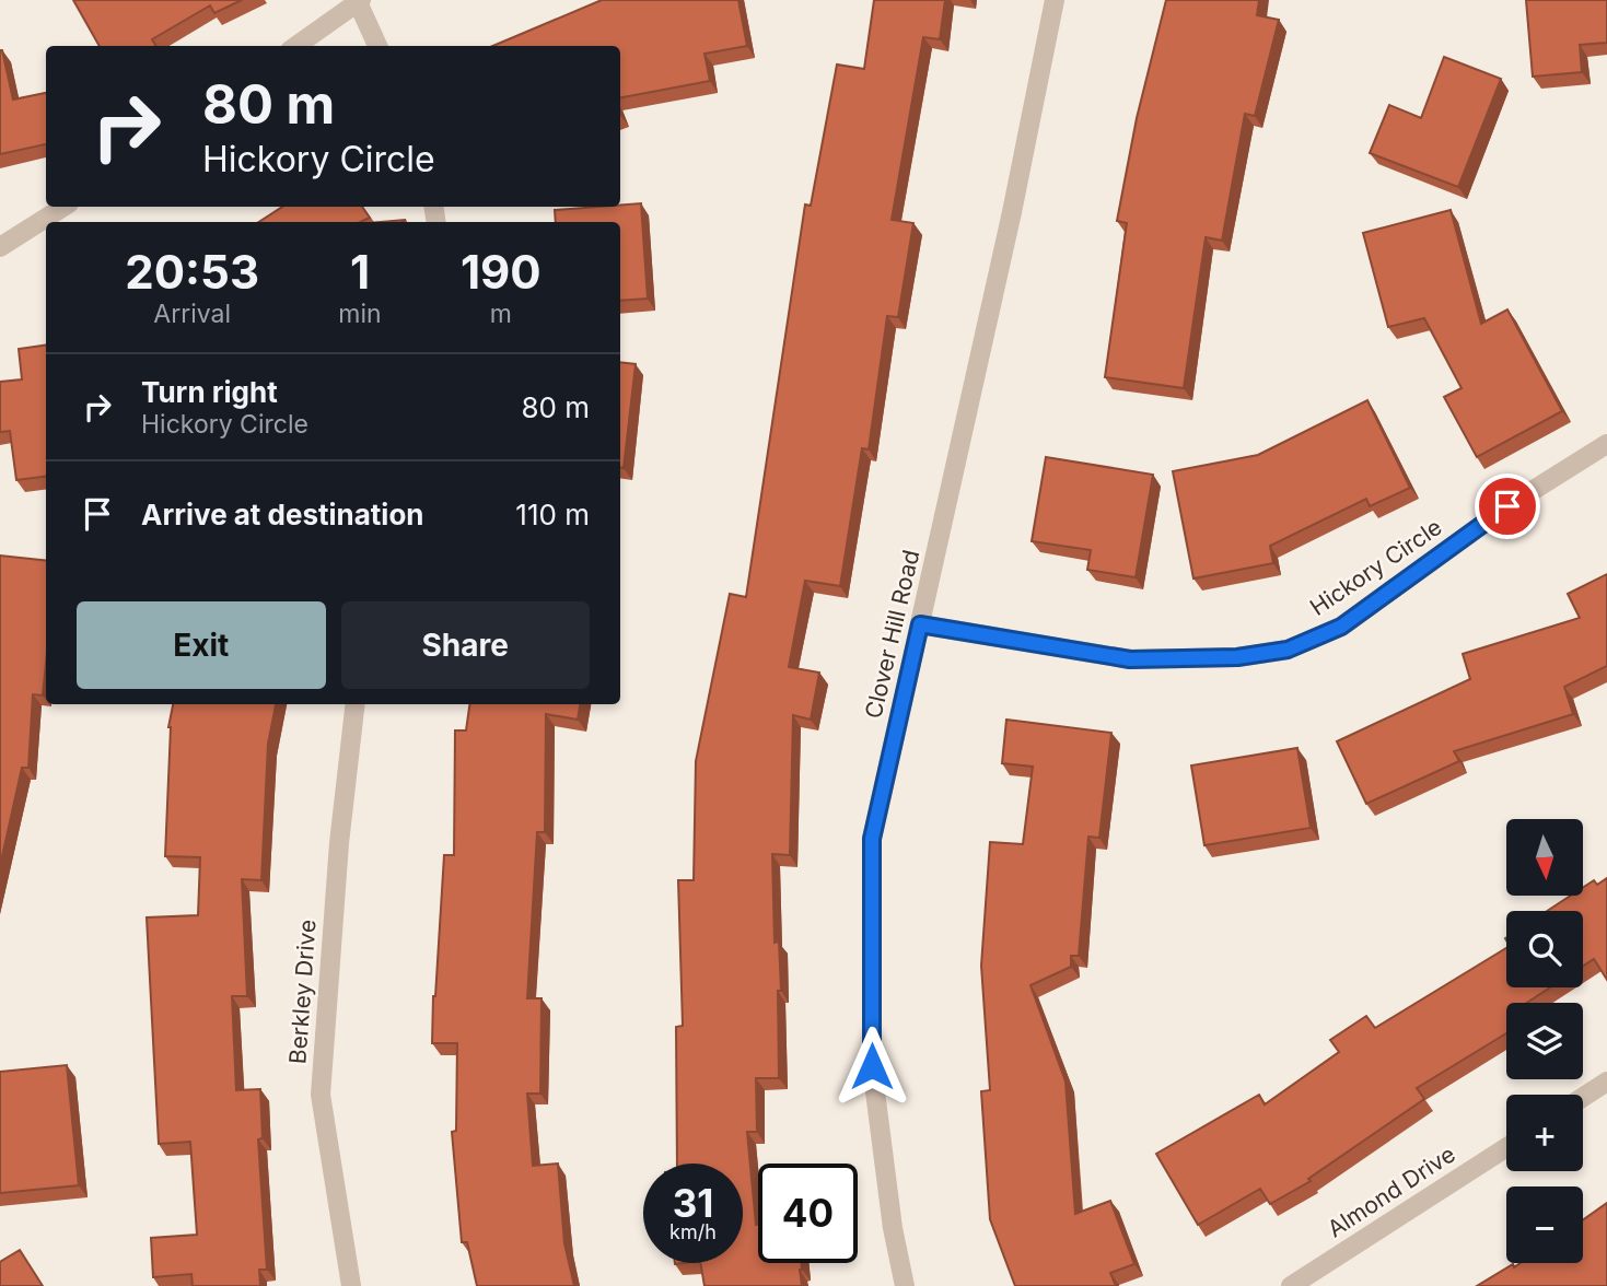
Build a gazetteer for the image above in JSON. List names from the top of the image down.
{
  "streets": {
    "street": [
      "Hickory Circle",
      "Clover Hill Road",
      "Berkley Drive",
      "Almond Drive"
    ]
  },
  "crossings": [
    ["Hickory Circle", "Clover Hill Road"]
  ],
  "north": "bottom",
  "page": {
    "turn": ["80 m", "Hickory Circle"],
    "eta": [
      "20:53",
      "Arrival",
      "1",
      "min",
      "190",
      "m"
    ],
    "list": [
      {
        "name": "Turn right",
        "note": "Hickory Circle",
        "value": "80 m"
      },
      {
        "name": "Arrive at destination",
        "value": "110 m"
      }
    ],
    "buttons": ["Exit", "Share"],
    "map_buttons": ["+", "−"],
    "speed": "31 km/h",
    "limit": "40"
  }
}
